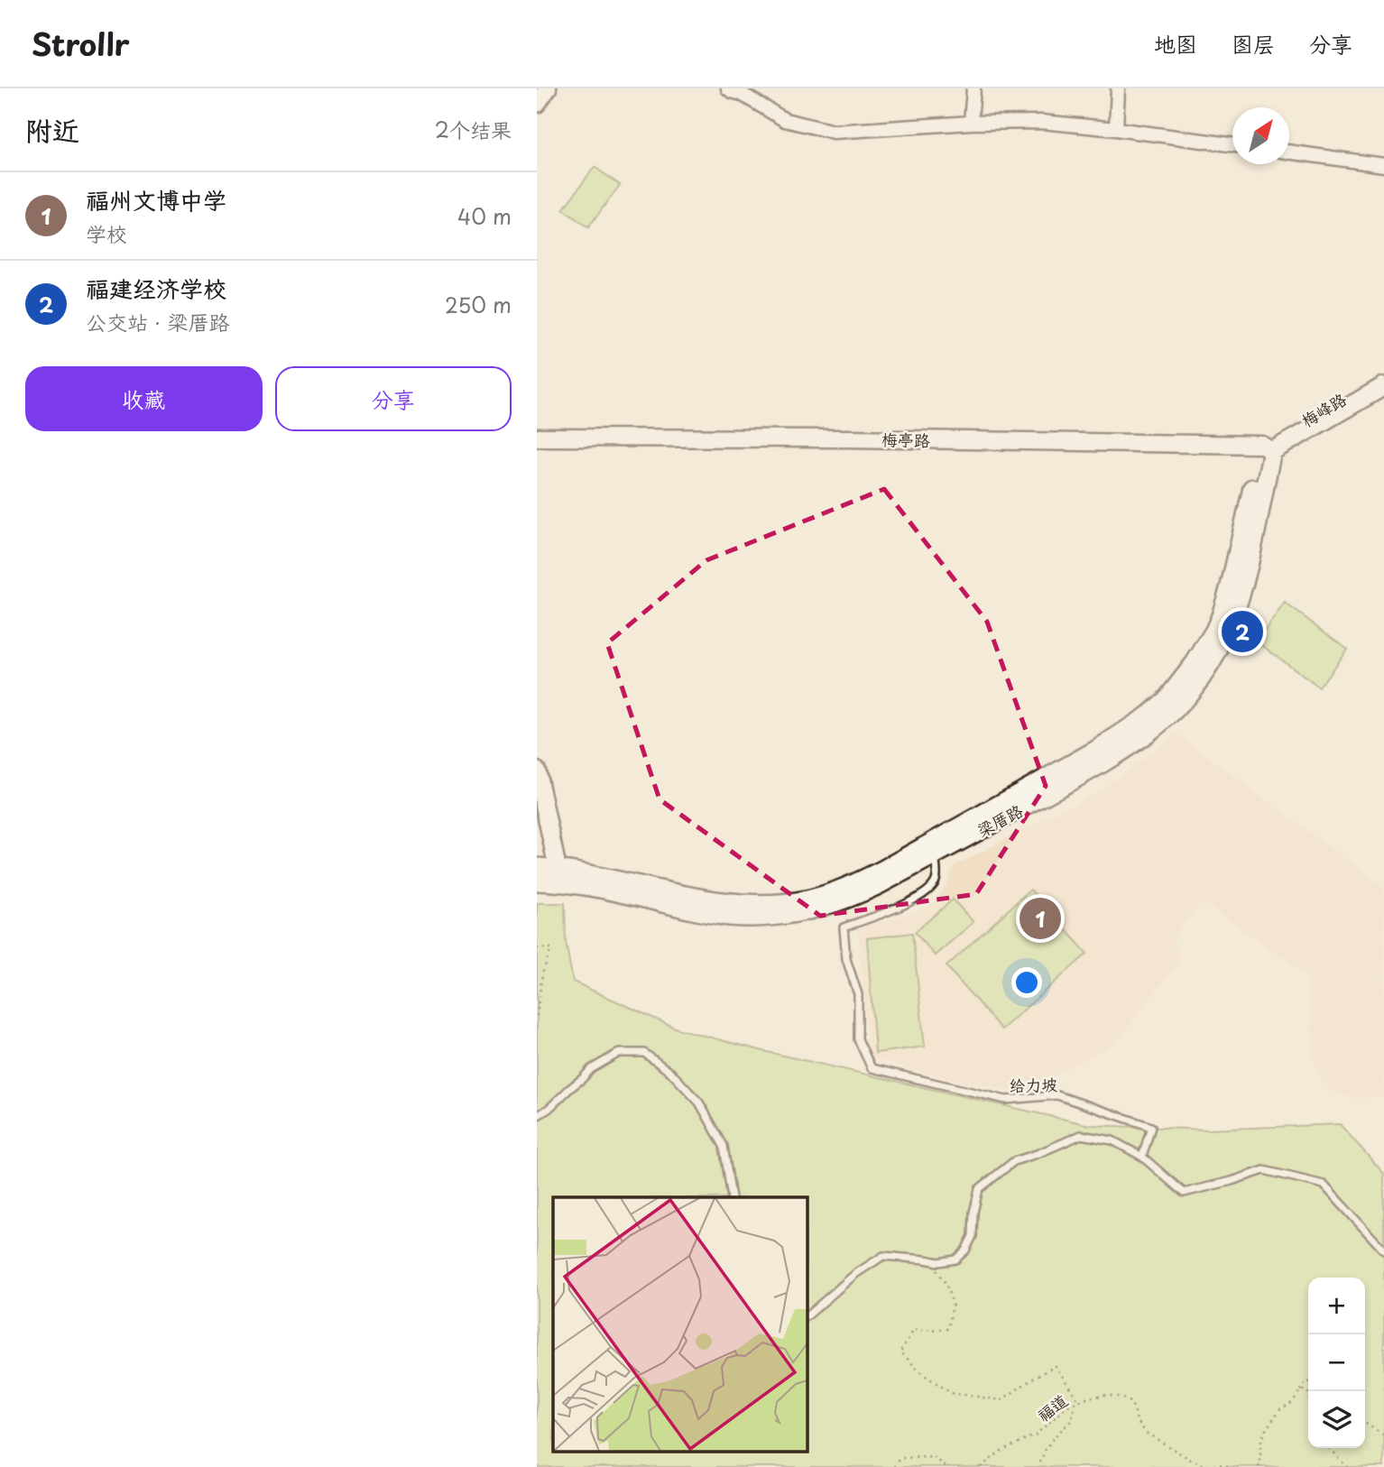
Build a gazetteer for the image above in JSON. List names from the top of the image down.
{
  "streets": {
    "main road": ["梅峰路", "梁厝路"],
    "street": ["梅亭路"],
    "lane": ["给力坡"],
    "path": ["福道"]
  },
  "crossings": [
    ["梅峰路", "梅亭路"],
    ["梅峰路", "梁厝路"],
    ["梅亭路", "梁厝路"],
    ["梁厝路", "给力坡"]
  ],
  "north": "top right",
  "page": {
    "header": "Strollr",
    "nav": ["地图", "图层", "分享"],
    "heading": ["附近", "2个结果"],
    "list": [
      {
        "mark": "1",
        "name": "福州文博中学",
        "note": "学校",
        "value": "40 m"
      },
      {
        "mark": "2",
        "name": "福建经济学校",
        "note": "公交站 · 梁厝路",
        "value": "250 m"
      }
    ],
    "buttons": ["收藏", "分享"],
    "pins": ["2", "1"],
    "map_buttons": ["+", "−"]
  }
}
